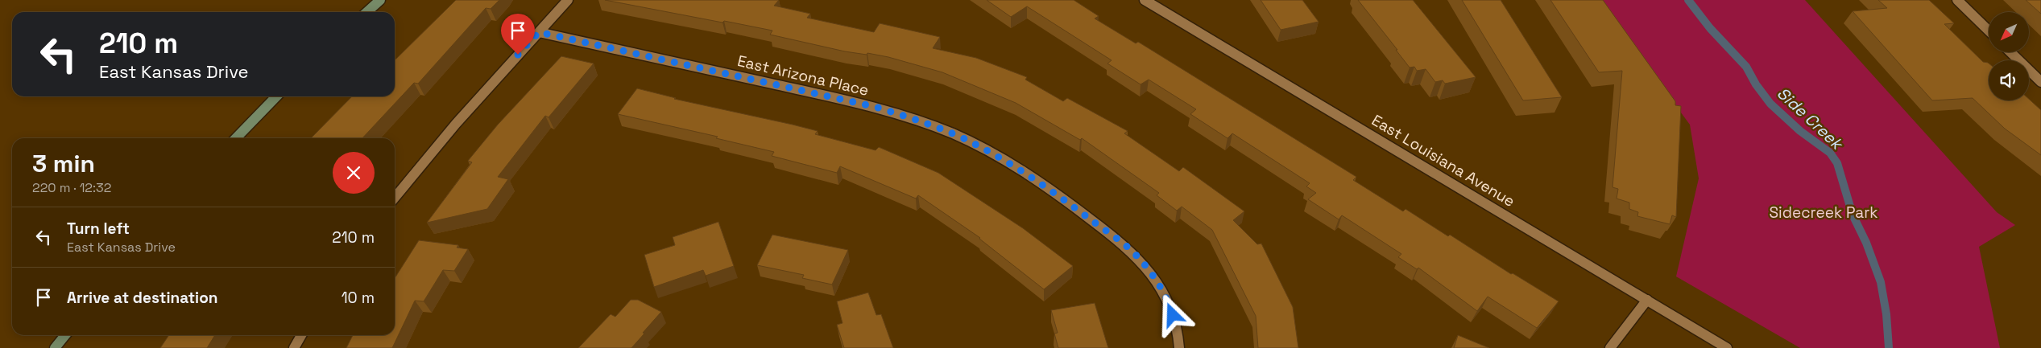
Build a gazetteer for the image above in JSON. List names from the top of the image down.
{
  "streets": {
    "street": ["East Arizona Place", "East Louisiana Avenue"]
  },
  "water": ["Side Creek"],
  "parks": ["Sidecreek Park"],
  "north": "bottom left",
  "page": {
    "turn": ["210 m", "East Kansas Drive"],
    "heading": ["3 min", "220 m · 12:32"],
    "list": [
      {
        "name": "Turn left",
        "note": "East Kansas Drive",
        "value": "210 m"
      },
      {
        "name": "Arrive at destination",
        "value": "10 m"
      }
    ]
  }
}
